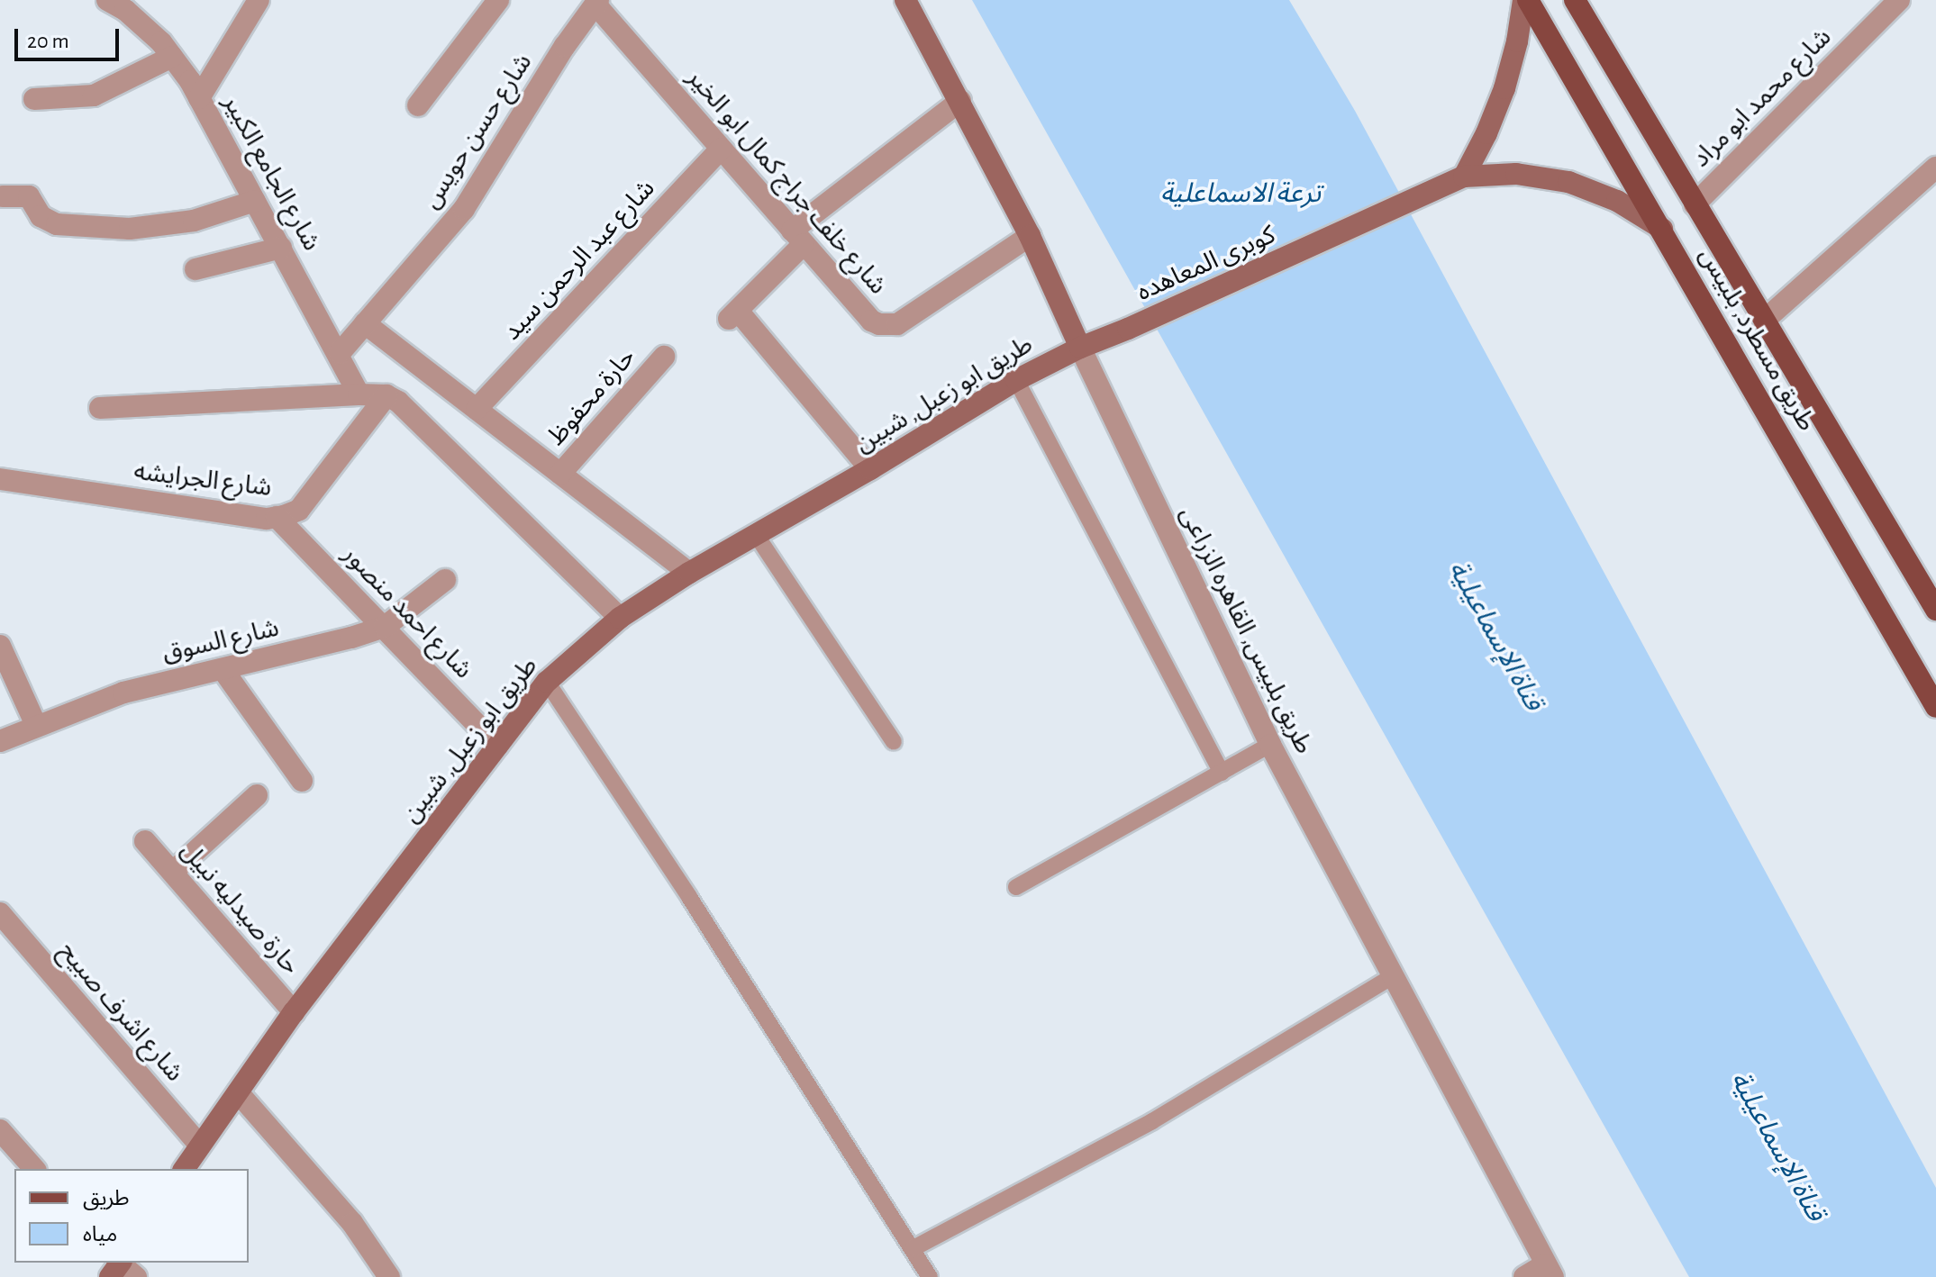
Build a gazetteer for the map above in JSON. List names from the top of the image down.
{
  "streets": {
    "main road": [
      "كوبرى المعاهده",
      "طريق مسطرد, بلبيس",
      "طريق ابو زعبل, شبين",
      "طريق بلبيس, القاهره الزراعى"
    ],
    "street": [
      "شارع محمد ابو مراد",
      "شارع حسن حويس",
      "شارع الجامع الكبير",
      "شارع خلف جراج كمال ابو الخير",
      "شارع عبد الرحمن سيد",
      "حارة محفوظ",
      "شارع الجرايشه",
      "شارع احمد منصور",
      "شارع السوق",
      "حارة صيدليه نبيل",
      "شارع اشرف صبيح"
    ]
  },
  "crossings": [
    ["شارع محمد ابو مراد", "طريق مسطرد, بلبيس"],
    ["شارع حسن حويس", "شارع الجامع الكبير"],
    ["شارع حسن حويس", "شارع خلف جراج كمال ابو الخير"],
    ["شارع خلف جراج كمال ابو الخير", "شارع عبد الرحمن سيد"],
    ["شارع خلف جراج كمال ابو الخير", "طريق بلبيس, القاهره الزراعى"],
    ["كوبرى المعاهده", "طريق مسطرد, بلبيس"],
    ["كوبرى المعاهده", "طريق ابو زعبل, شبين"],
    ["طريق ابو زعبل, شبين", "شارع احمد منصور"],
    ["طريق ابو زعبل, شبين", "طريق بلبيس, القاهره الزراعى"],
    ["طريق ابو زعبل, شبين", "حارة صيدليه نبيل"],
    ["طريق ابو زعبل, شبين", "شارع اشرف صبيح"],
    ["شارع الجرايشه", "شارع احمد منصور"],
    ["شارع احمد منصور", "شارع السوق"]
  ],
  "water": ["ترعة الاسماعلية", "قناة الإسماعيلية"],
  "legend": ["طريق", "مياه"],
  "scale_bar": "20 m"
}
